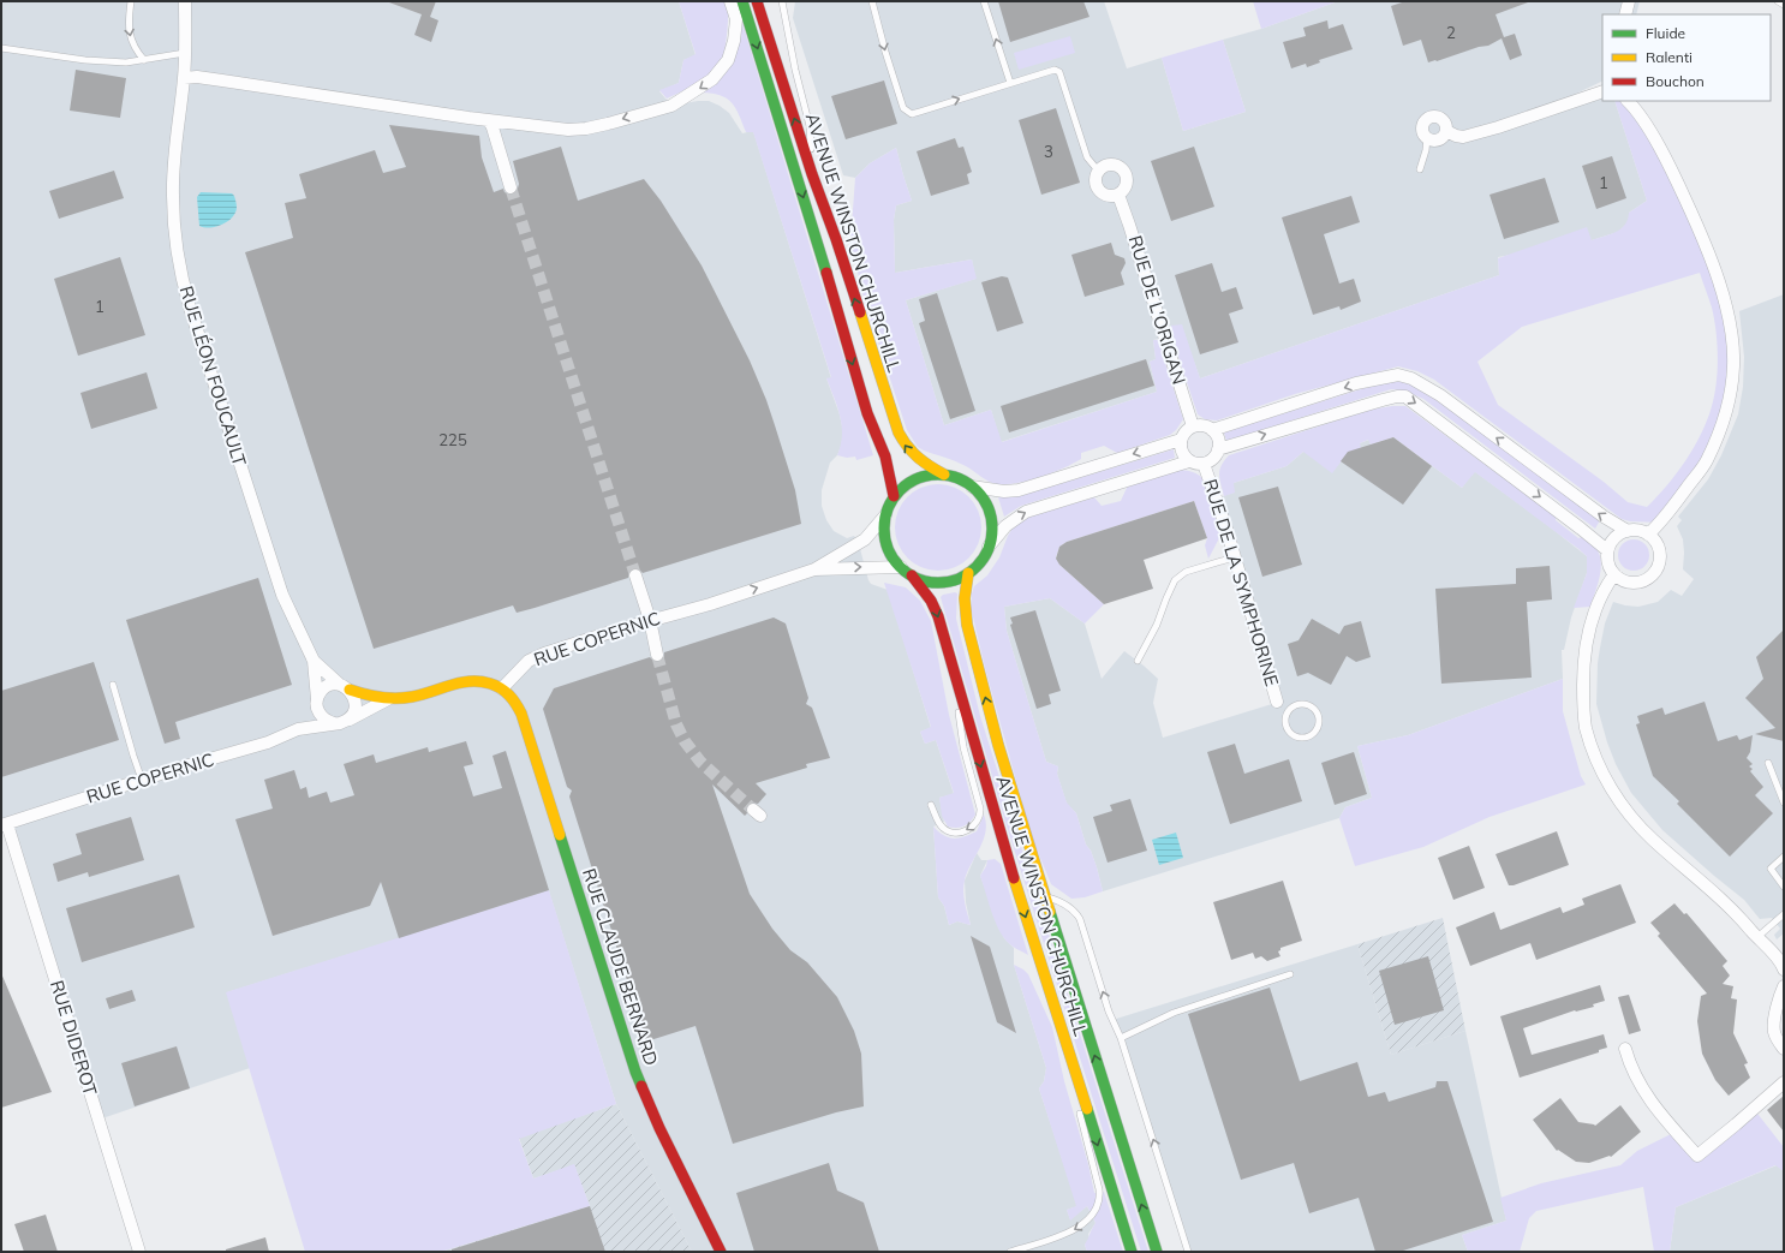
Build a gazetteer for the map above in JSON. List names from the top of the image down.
{
  "streets": {
    "main road": ["AVENUE WINSTON CHURCHILL", "RUE COPERNIC", "RUE CLAUDE BERNARD"],
    "street": [
      "RUE DE L'ORIGAN",
      "RUE LÉON FOUCAULT",
      "RUE DE LA SYMPHORINE",
      "RUE DIDEROT"
    ]
  },
  "crossings": [
    ["RUE DE L'ORIGAN", "RUE DE LA SYMPHORINE"],
    ["RUE LÉON FOUCAULT", "RUE COPERNIC"],
    ["RUE COPERNIC", "RUE CLAUDE BERNARD"],
    ["RUE COPERNIC", "RUE DIDEROT"]
  ],
  "house_numbers": [
    "2",
    "3",
    "1",
    "1",
    "225"
  ],
  "legend": ["Fluide", "Ralenti", "Bouchon"]
}
